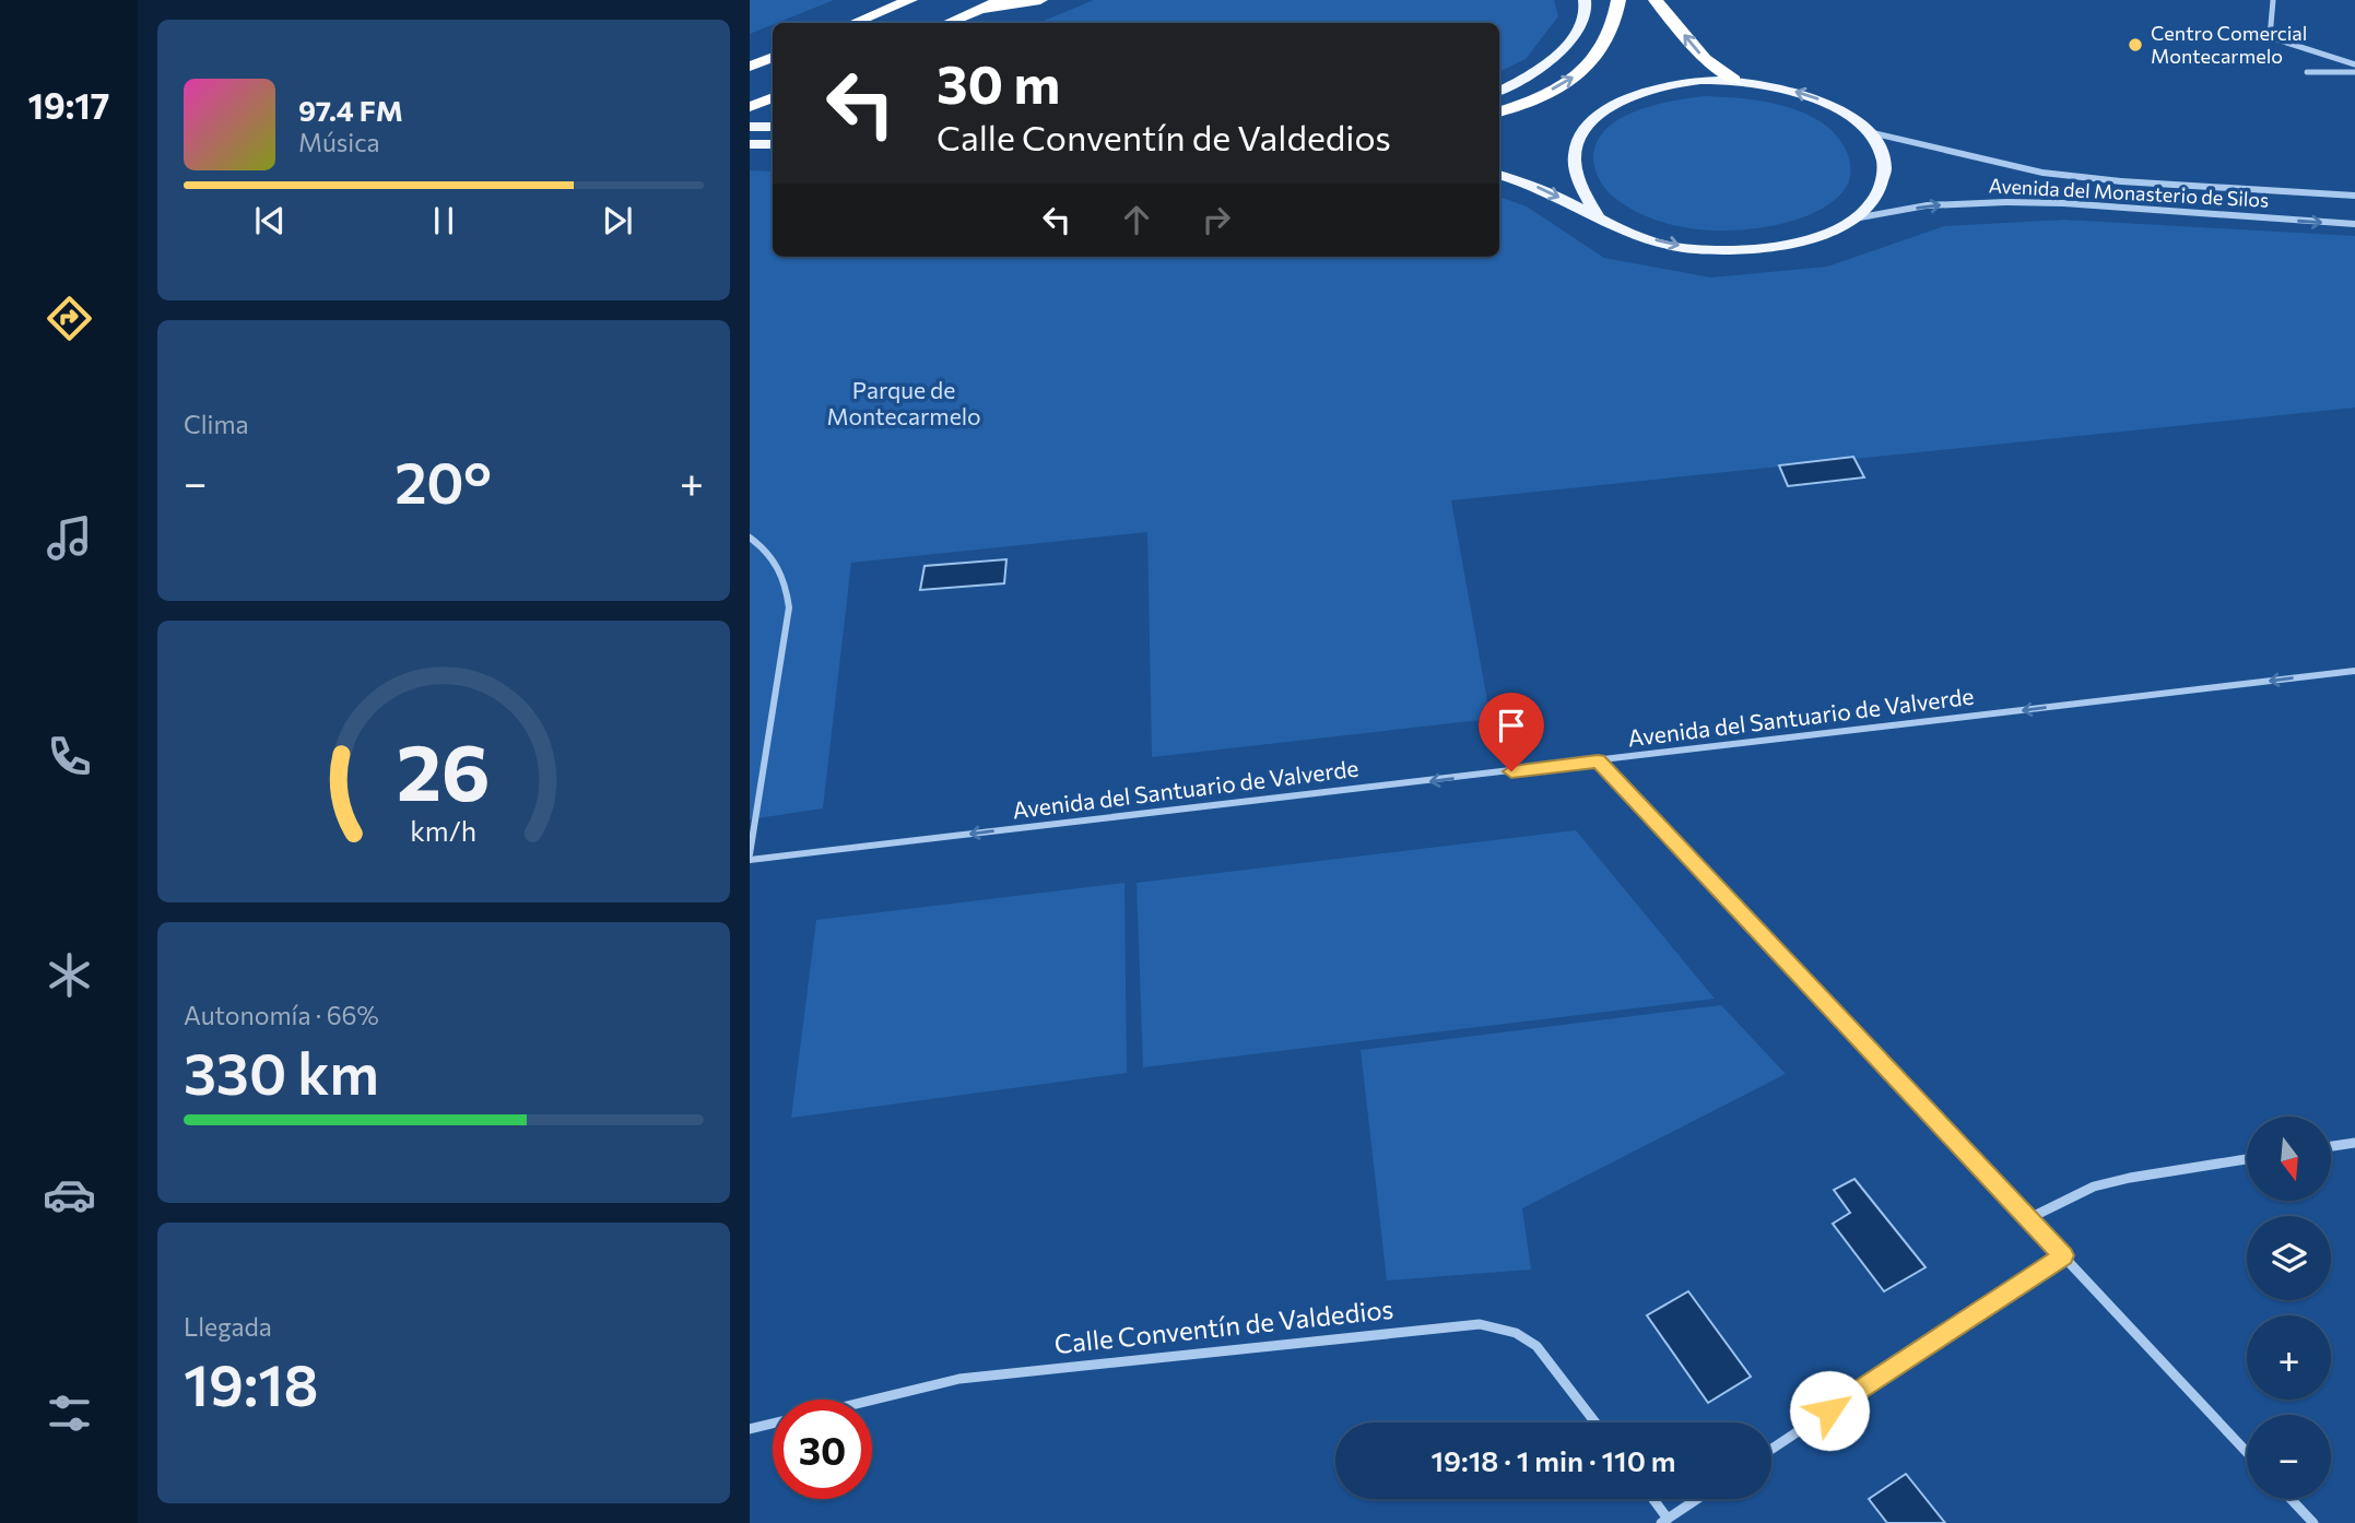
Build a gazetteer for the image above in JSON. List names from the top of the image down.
{
  "streets": {
    "street": ["Avenida del Monasterio de Silos", "Avenida del Santuario de Valverde", "Calle Conventín de Valdedios"]
  },
  "one_way": ["Avenida del Santuario de Valverde"],
  "parks": ["Parque de Montecarmelo"],
  "places": ["Centro Comercial Montecarmelo"],
  "north": "bottom",
  "page": {
    "tabs": "19:17",
    "turn": ["30 m", "Calle Conventín de Valdedios"],
    "song": ["97.4 FM", "Música"],
    "tile": [
      "Clima",
      ["Autonomía · 66%", "330 km"],
      ["Llegada", "19:18"]
    ],
    "heat": ["−", "20°", "+"],
    "map_buttons": ["+", "−"],
    "limit": "30",
    "trip": "19:18 · 1 min · 110 m",
    "gauge": ["26", "km/h"]
  }
}
